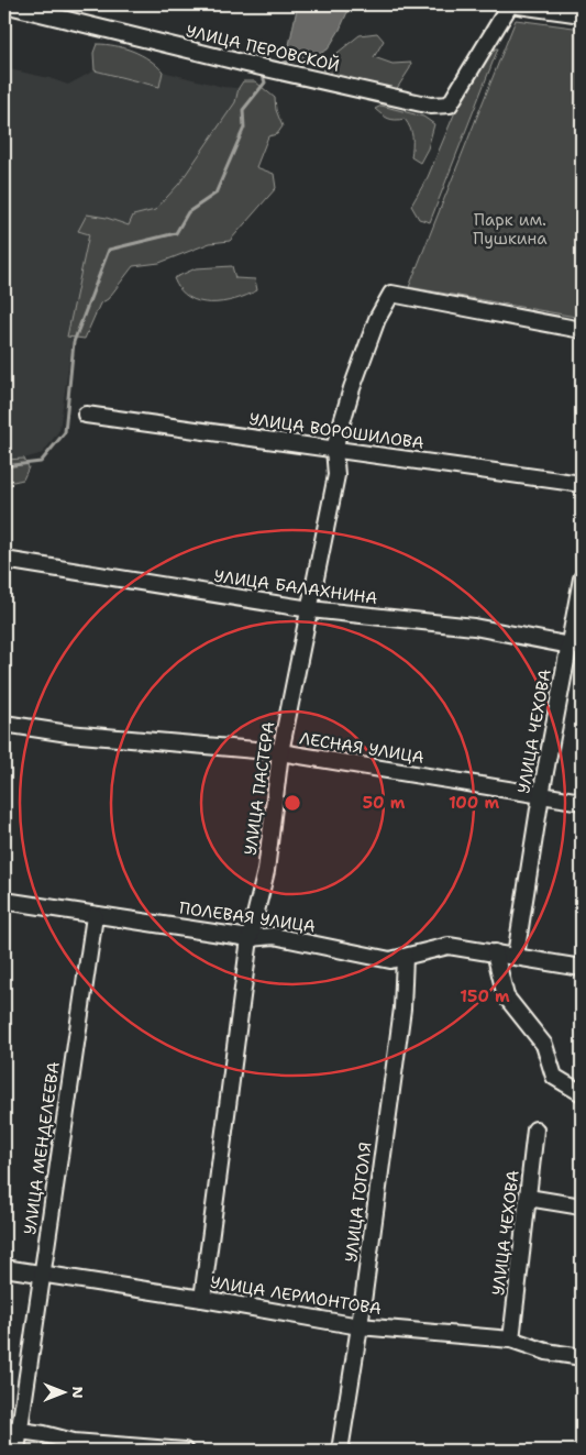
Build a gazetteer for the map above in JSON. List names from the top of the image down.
{
  "streets": {
    "street": [
      "УЛИЦА ПЕРОВСКОЙ",
      "УЛИЦА ВОРОШИЛОВА",
      "УЛИЦА БАЛАХНИНА",
      "УЛИЦА ЧЕХОВА",
      "ЛЕСНАЯ УЛИЦА",
      "УЛИЦА ПАСТЕРА",
      "ПОЛЕВАЯ УЛИЦА",
      "УЛИЦА МЕНДЕЛЕЕВА",
      "УЛИЦА ГОГОЛЯ",
      "УЛИЦА ЛЕРМОНТОВА"
    ]
  },
  "crossings": [
    ["УЛИЦА ВОРОШИЛОВА", "УЛИЦА ПАСТЕРА"],
    ["УЛИЦА БАЛАХНИНА", "УЛИЦА ЧЕХОВА"],
    ["УЛИЦА БАЛАХНИНА", "УЛИЦА ПАСТЕРА"],
    ["УЛИЦА ЧЕХОВА", "ЛЕСНАЯ УЛИЦА"],
    ["УЛИЦА ЧЕХОВА", "ПОЛЕВАЯ УЛИЦА"],
    ["УЛИЦА ЧЕХОВА", "УЛИЦА ЛЕРМОНТОВА"],
    ["ЛЕСНАЯ УЛИЦА", "УЛИЦА ПАСТЕРА"],
    ["УЛИЦА ПАСТЕРА", "ПОЛЕВАЯ УЛИЦА"],
    ["УЛИЦА ПАСТЕРА", "УЛИЦА ЛЕРМОНТОВА"],
    ["ПОЛЕВАЯ УЛИЦА", "УЛИЦА МЕНДЕЛЕЕВА"],
    ["ПОЛЕВАЯ УЛИЦА", "УЛИЦА ГОГОЛЯ"],
    ["УЛИЦА МЕНДЕЛЕЕВА", "УЛИЦА ЛЕРМОНТОВА"],
    ["УЛИЦА ГОГОЛЯ", "УЛИЦА ЛЕРМОНТОВА"]
  ],
  "parks": ["Парк им. Пушкина"],
  "north": "right",
  "rings": ["50 m", "100 m", "150 m"]
}
